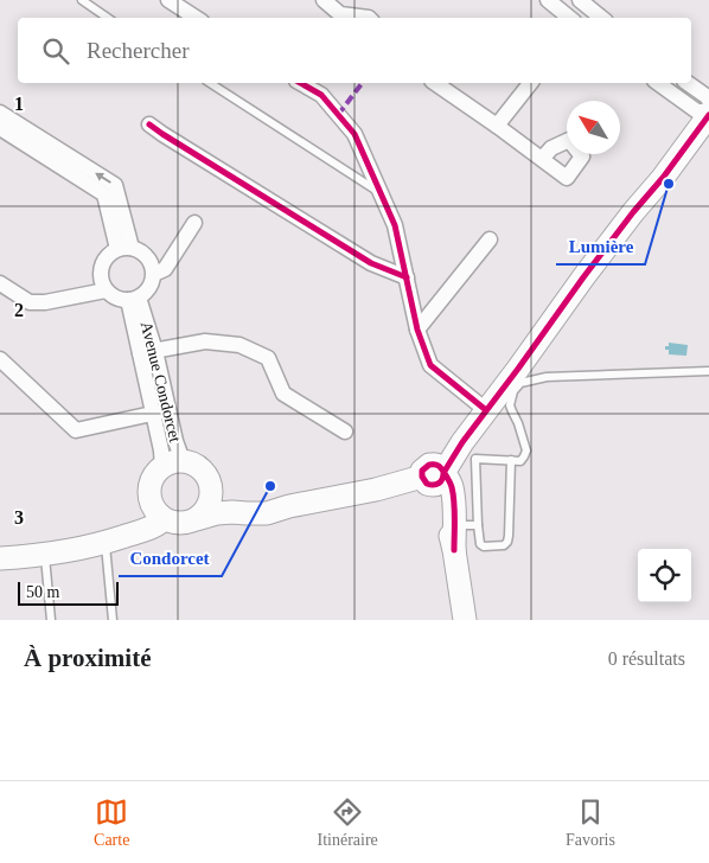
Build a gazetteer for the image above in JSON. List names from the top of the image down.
{
  "streets": {
    "street": ["Avenue Condorcet"]
  },
  "places": ["Lumière", "Condorcet"],
  "scale_bar": "50 m",
  "north": "top left",
  "page": {
    "search": "Rechercher",
    "scale": "50 m",
    "heading": ["À proximité", "0 résultats"],
    "nav": ["Carte", "Itinéraire", "Favoris"]
  },
  "grid": {
    "rows": ["1", "2", "3"]
  }
}
